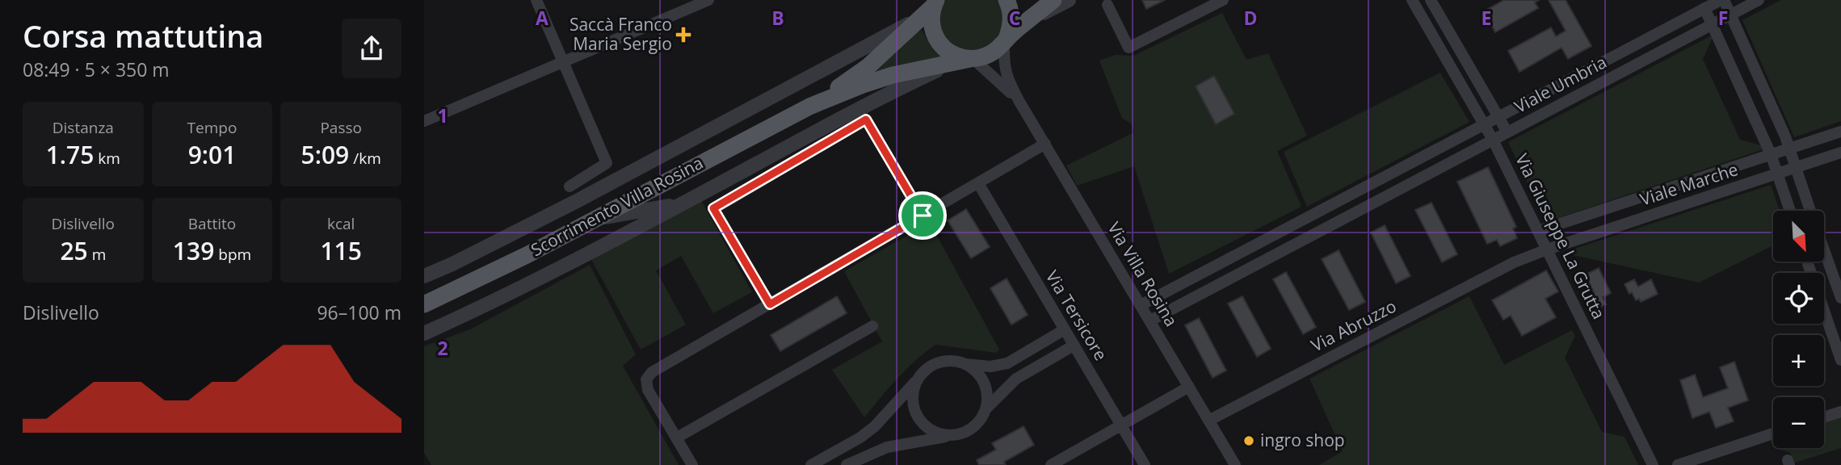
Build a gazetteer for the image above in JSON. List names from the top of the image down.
{
  "streets": {
    "main road": ["Scorrimento Villa Rosina"],
    "street": [
      "Viale Umbria",
      "Viale Marche",
      "Via Giuseppe La Grutta",
      "Via Villa Rosina",
      "Via Tersicore",
      "Via Abruzzo"
    ]
  },
  "crossings": [
    ["Viale Umbria", "Via Giuseppe La Grutta"],
    ["Viale Umbria", "Via Villa Rosina"],
    ["Viale Marche", "Via Giuseppe La Grutta"],
    ["Viale Marche", "Via Abruzzo"],
    ["Scorrimento Villa Rosina", "Via Villa Rosina"],
    ["Via Giuseppe La Grutta", "Via Abruzzo"],
    ["Via Villa Rosina", "Via Abruzzo"]
  ],
  "places": {
    "health": ["Saccà Franco Maria Sergio"],
    "other": ["ingro shop"]
  },
  "north": "bottom right",
  "page": {
    "heading": ["Corsa mattutina", "08:49 · 5 × 350 m"],
    "stats": [
      ["Distanza", "1.75 km"],
      ["Tempo", "9:01"],
      ["Passo", "5:09 /km"],
      ["Dislivello", "25 m"],
      ["Battito", "139 bpm"],
      ["kcal", "115"]
    ],
    "map_buttons": ["+", "−"],
    "chart": ["Dislivello", "96–100 m"]
  },
  "grid": {
    "columns": [
      "A",
      "B",
      "C",
      "D",
      "E",
      "F"
    ],
    "rows": ["1", "2"]
  }
}
